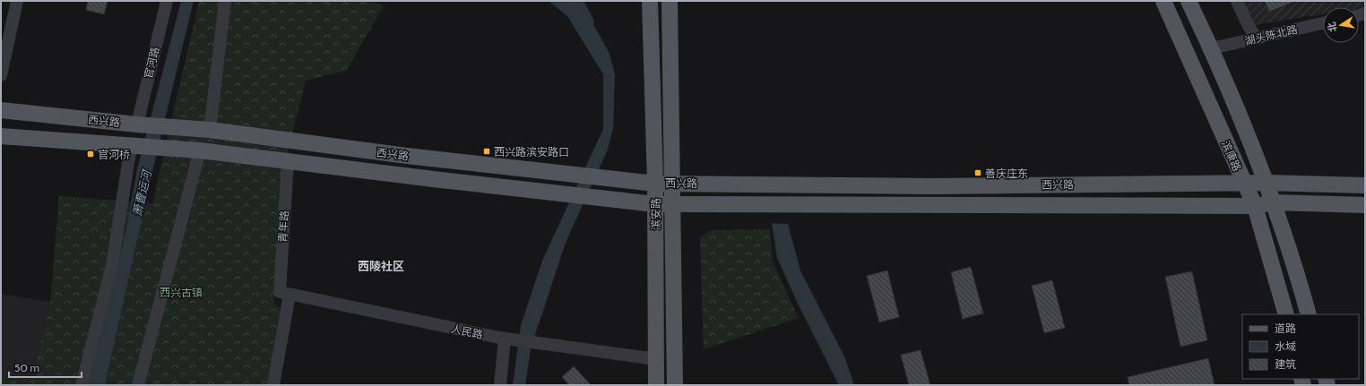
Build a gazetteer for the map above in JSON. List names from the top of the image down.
{
  "streets": {
    "main road": ["西兴路", "滨康路", "滨安路"],
    "street": [
      "湖头陈北路",
      "官河路",
      "青年路",
      "人民路"
    ]
  },
  "crossings": [
    ["湖头陈北路", "滨康路"],
    ["官河路", "西兴路"],
    ["西兴路", "滨康路"],
    ["西兴路", "滨安路"],
    ["西兴路", "青年路"],
    ["滨安路", "人民路"],
    ["青年路", "人民路"]
  ],
  "districts": ["西陵社区"],
  "water": ["萧曹运河"],
  "parks": ["西兴古镇"],
  "places": {
    "transit": ["西兴路滨安路口", "官河桥", "善庆庄东"]
  },
  "legend": ["道路", "水域", "建筑"],
  "scale_bar": "50 m",
  "north": "left"
}
